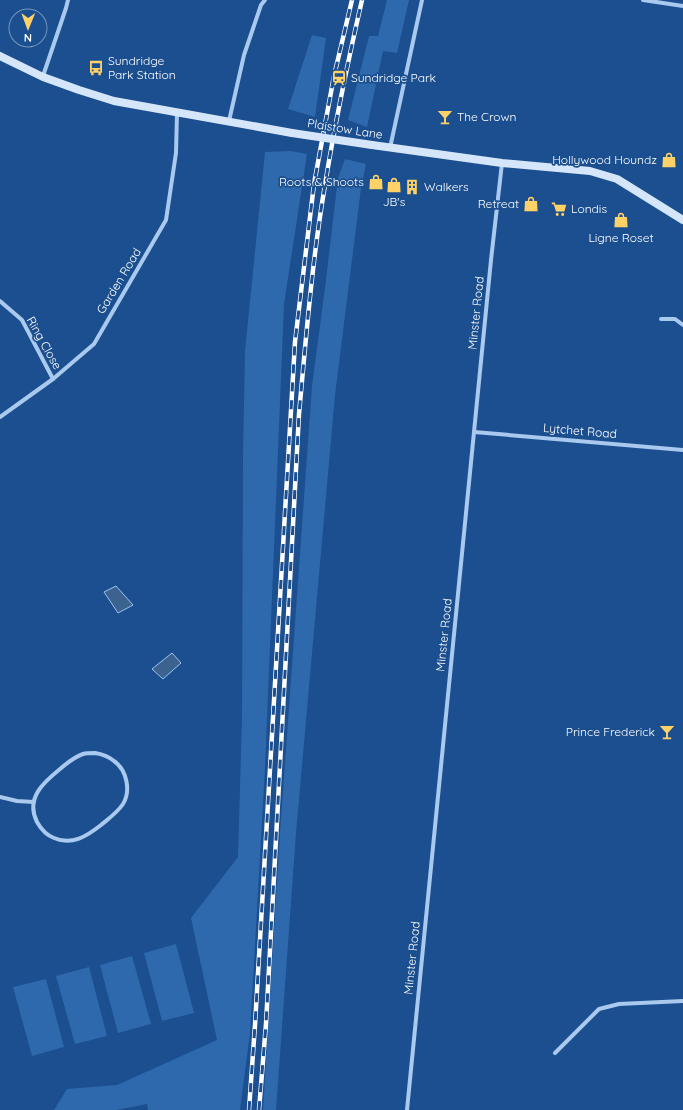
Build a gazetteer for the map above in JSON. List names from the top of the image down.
{
  "streets": {
    "street": [
      "Plaistow Lane",
      "Garden Road",
      "Minster Road",
      "Ring Close",
      "Lytchet Road"
    ]
  },
  "crossings": [
    ["Plaistow Lane", "Garden Road"],
    ["Plaistow Lane", "Minster Road"],
    ["Garden Road", "Ring Close"],
    ["Minster Road", "Lytchet Road"]
  ],
  "places": {
    "bus stop": ["Sundridge Park Station"],
    "station": ["Sundridge Park"],
    "bar": ["The Crown", "Prince Frederick"],
    "shop": [
      "Hollywood Houndz",
      "Roots & Shoots",
      "JB's",
      "Retreat",
      "Ligne Roset"
    ],
    "building": ["Walkers"],
    "supermarket": ["Londis"]
  },
  "north": "bottom"
}
